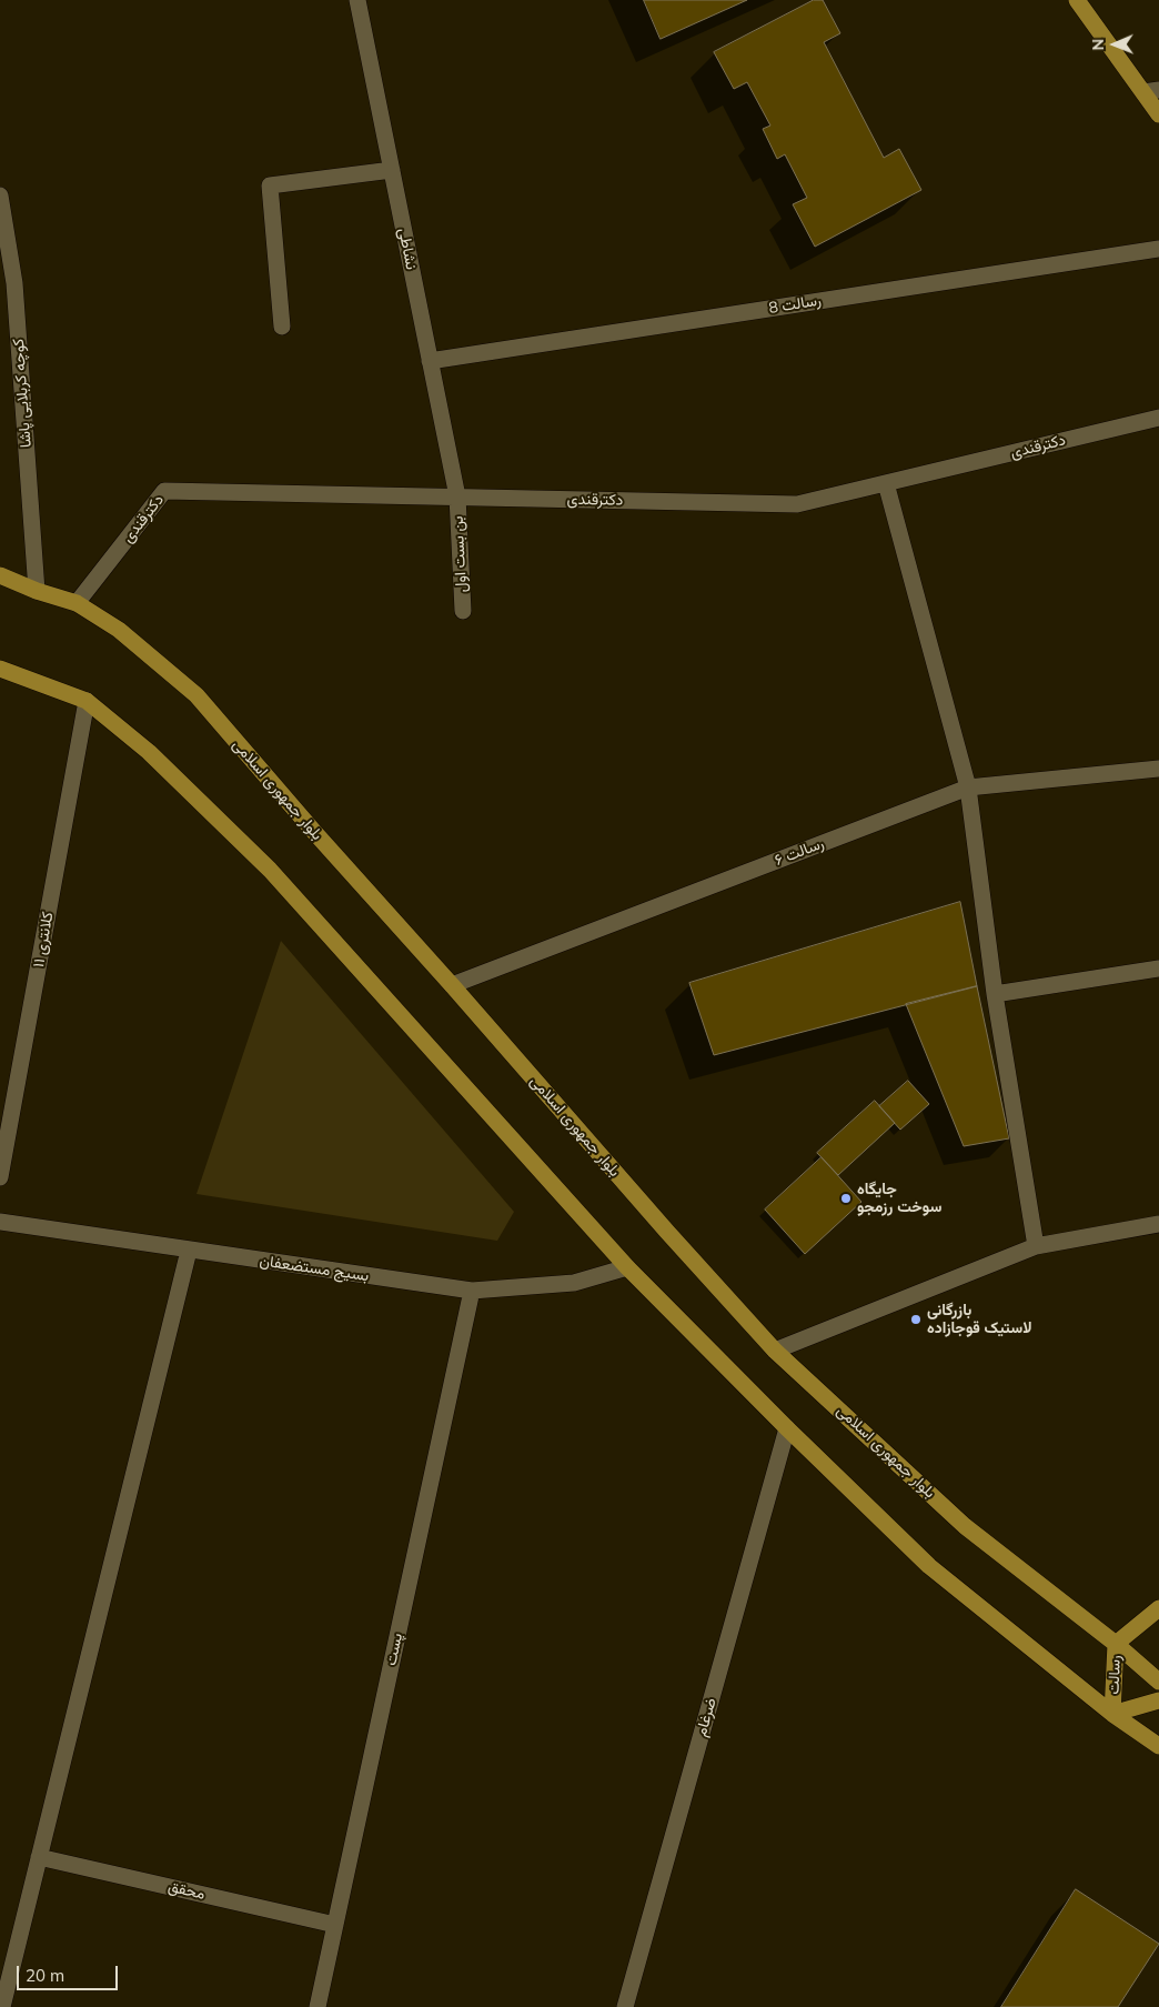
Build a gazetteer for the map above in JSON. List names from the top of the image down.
{
  "streets": {
    "main road": ["بلوار جمهوری اسلامی", "رسالت"],
    "street": [
      "نشاطی",
      "رسالت 8",
      "کوچه کربلایی پاشا",
      "دکترقندی",
      "بن بست اول",
      "رسالت ۶",
      "کلانتری ۱۱",
      "بسیج مستضعفان",
      "پست",
      "ضرغام",
      "محقق"
    ]
  },
  "crossings": [
    ["نشاطی", "رسالت 8"],
    ["نشاطی", "دکترقندی"],
    ["نشاطی", "بن بست اول"],
    ["کوچه کربلایی پاشا", "بلوار جمهوری اسلامی"],
    ["دکترقندی", "بن بست اول"],
    ["دکترقندی", "بلوار جمهوری اسلامی"],
    ["بلوار جمهوری اسلامی", "رسالت ۶"],
    ["بلوار جمهوری اسلامی", "رسالت"],
    ["بسیج مستضعفان", "پست"],
    ["پست", "محقق"]
  ],
  "places": ["جایگاه سوخت رزمجو", "بازرگانی لاستیک قوجازاده"],
  "scale_bar": "20 m",
  "north": "left"
}
